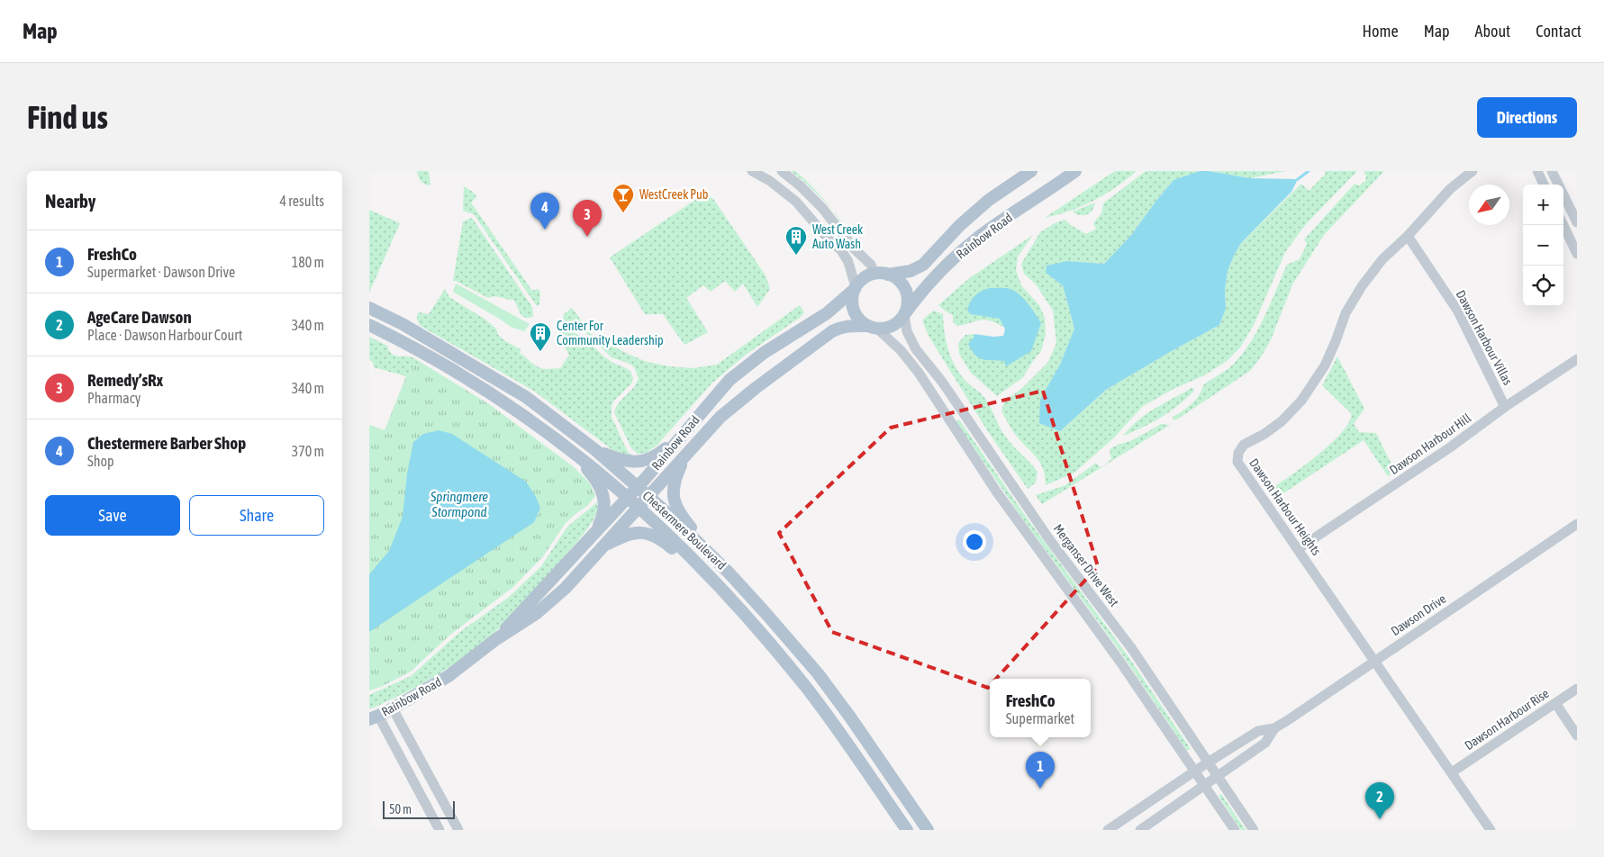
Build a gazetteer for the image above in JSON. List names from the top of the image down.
{
  "streets": {
    "main road": ["Rainbow Road", "Chestermere Boulevard"],
    "street": [
      "Dawson Harbour Villas",
      "Dawson Harbour Hill",
      "Dawson Harbour Heights",
      "Merganser Drive West",
      "Dawson Drive",
      "Dawson Harbour Rise"
    ]
  },
  "crossings": [
    ["Rainbow Road", "Chestermere Boulevard"],
    ["Rainbow Road", "Merganser Drive West"],
    ["Dawson Harbour Villas", "Dawson Harbour Hill"],
    ["Dawson Harbour Villas", "Dawson Harbour Heights"],
    ["Dawson Harbour Hill", "Dawson Harbour Heights"],
    ["Dawson Harbour Heights", "Dawson Drive"],
    ["Dawson Harbour Heights", "Dawson Harbour Rise"],
    ["Merganser Drive West", "Dawson Drive"]
  ],
  "water": ["Springmere Stormpond"],
  "places": {
    "bar": ["WestCreek Pub"],
    "building": ["West Creek Auto Wash", "Center For Community Leadership"]
  },
  "scale_bar": "50 m",
  "north": "bottom left",
  "page": {
    "header": "Map",
    "nav": [
      "Home",
      "Map",
      "About",
      "Contact"
    ],
    "buttons": [
      "Directions",
      ["Save", "Share"]
    ],
    "title": "Find us",
    "heading": ["Nearby", "4 results"],
    "map_buttons": ["+", "−"],
    "pins": [
      "4",
      "3",
      "1",
      "2"
    ],
    "list": [
      {
        "mark": "1",
        "name": "FreshCo",
        "note": "Supermarket · Dawson Drive",
        "value": "180 m"
      },
      {
        "mark": "2",
        "name": "AgeCare Dawson",
        "note": "Place · Dawson Harbour Court",
        "value": "340 m"
      },
      {
        "mark": "3",
        "name": "Remedy’sRx",
        "note": "Pharmacy",
        "value": "340 m"
      },
      {
        "mark": "4",
        "name": "Chestermere Barber Shop",
        "note": "Shop",
        "value": "370 m"
      }
    ],
    "popup": ["FreshCo", "Supermarket"],
    "scale": "50 m"
  }
}
